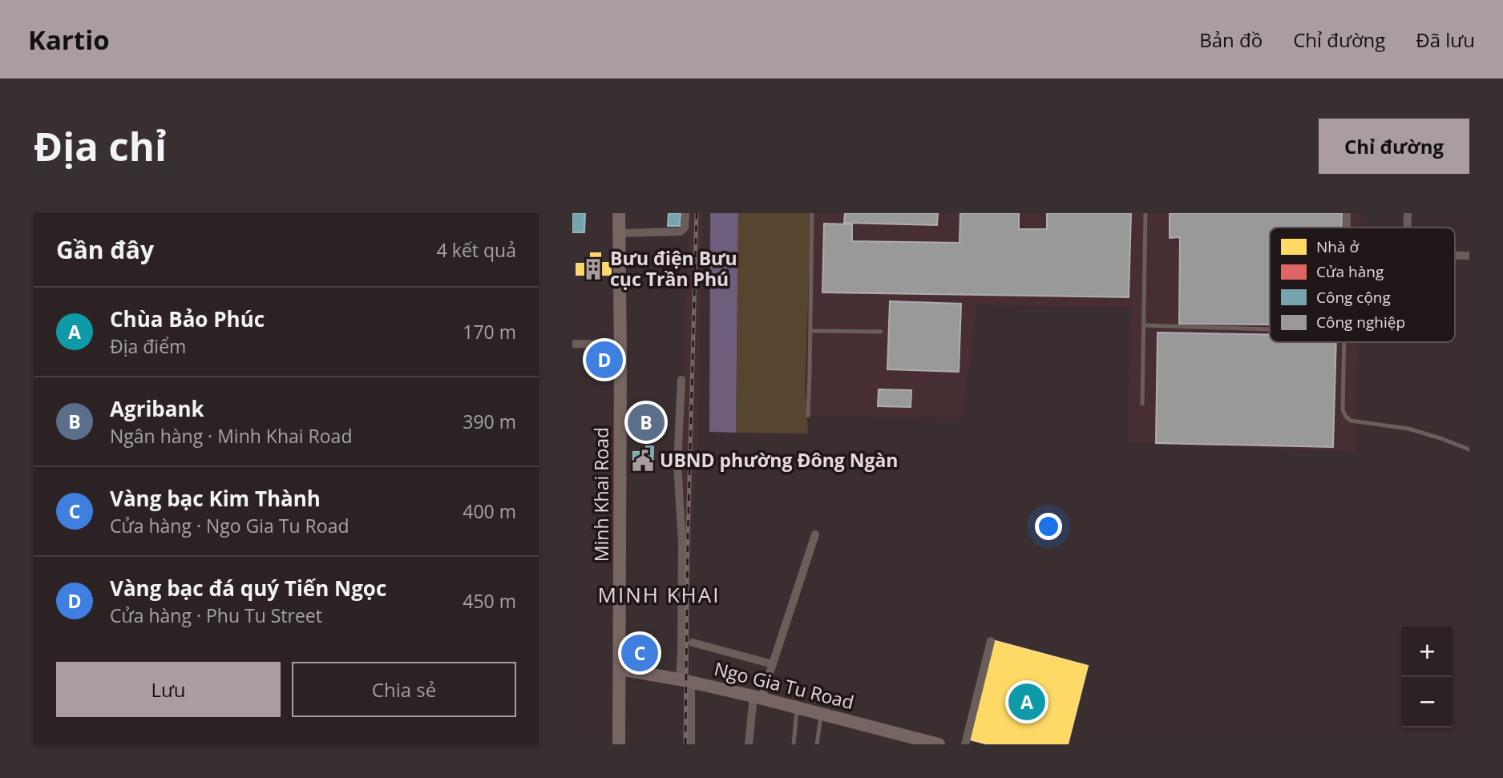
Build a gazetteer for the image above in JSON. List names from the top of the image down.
{
  "streets": {
    "main road": ["Minh Khai Road", "Ngo Gia Tu Road"]
  },
  "crossings": [
    ["Minh Khai Road", "Ngo Gia Tu Road"]
  ],
  "districts": ["MINH KHAI"],
  "places": {
    "building": ["Bưu điện Bưu cục Trần Phú"],
    "public building": ["UBND phường Đông Ngàn"]
  },
  "legend": [
    "Nhà ở",
    "Cửa hàng",
    "Công cộng",
    "Công nghiệp"
  ],
  "page": {
    "header": "Kartio",
    "nav": ["Bản đồ", "Chỉ đường", "Đã lưu"],
    "buttons": [
      "Chỉ đường",
      ["Lưu", "Chia sẻ"]
    ],
    "title": "Địa chỉ",
    "heading": ["Gần đây", "4 kết quả"],
    "list": [
      {
        "mark": "A",
        "name": "Chùa Bảo Phúc",
        "note": "Địa điểm",
        "value": "170 m"
      },
      {
        "mark": "B",
        "name": "Agribank",
        "note": "Ngân hàng · Minh Khai Road",
        "value": "390 m"
      },
      {
        "mark": "C",
        "name": "Vàng bạc Kim Thành",
        "note": "Cửa hàng · Ngo Gia Tu Road",
        "value": "400 m"
      },
      {
        "mark": "D",
        "name": "Vàng bạc đá quý Tiến Ngọc",
        "note": "Cửa hàng · Phu Tu Street",
        "value": "450 m"
      }
    ],
    "pins": [
      "D",
      "B",
      "C",
      "A"
    ],
    "map_buttons": ["+", "−"]
  }
}
